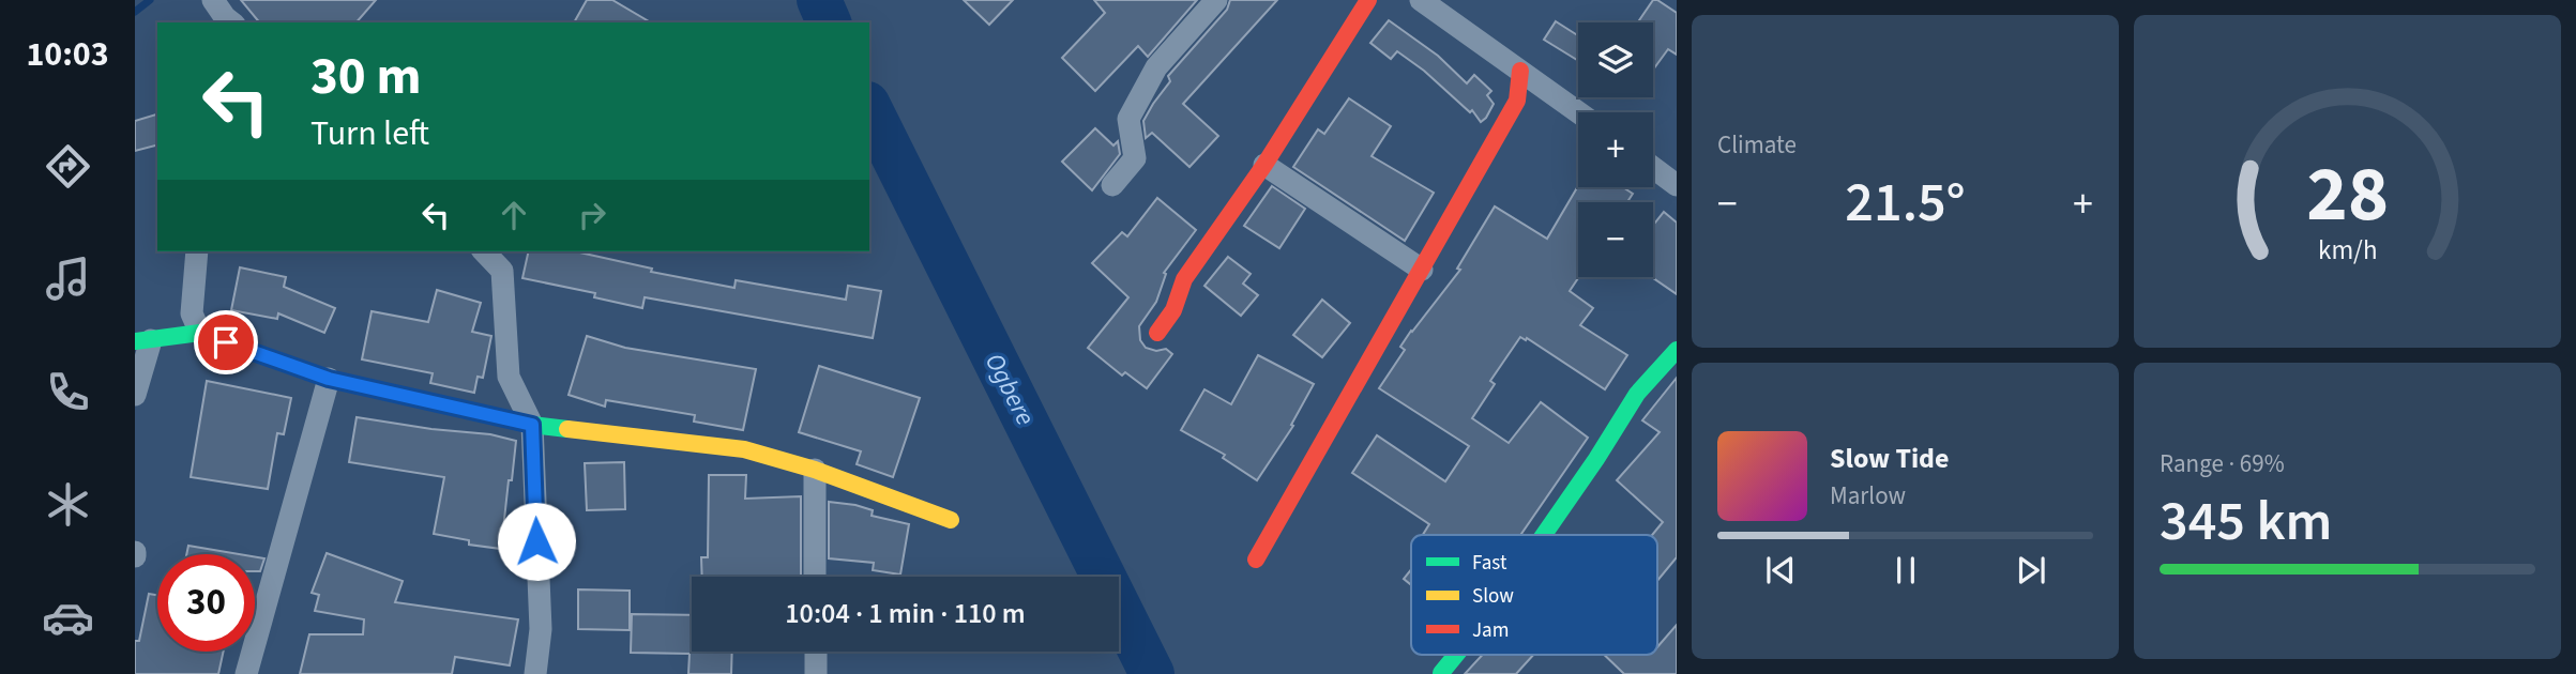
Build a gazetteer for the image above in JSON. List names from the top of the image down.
{
  "water": ["Ogbere"],
  "legend": ["Fast", "Slow", "Jam"],
  "page": {
    "tabs": "10:03",
    "tile": [
      "Climate",
      ["Range · 69%", "345 km"]
    ],
    "map_buttons": ["+", "−"],
    "turn": ["30 m", "Turn left"],
    "heat": ["−", "21.5°", "+"],
    "song": ["Slow Tide", "Marlow"],
    "limit": "30",
    "trip": "10:04 · 1 min · 110 m",
    "gauge": ["28", "km/h"]
  }
}
